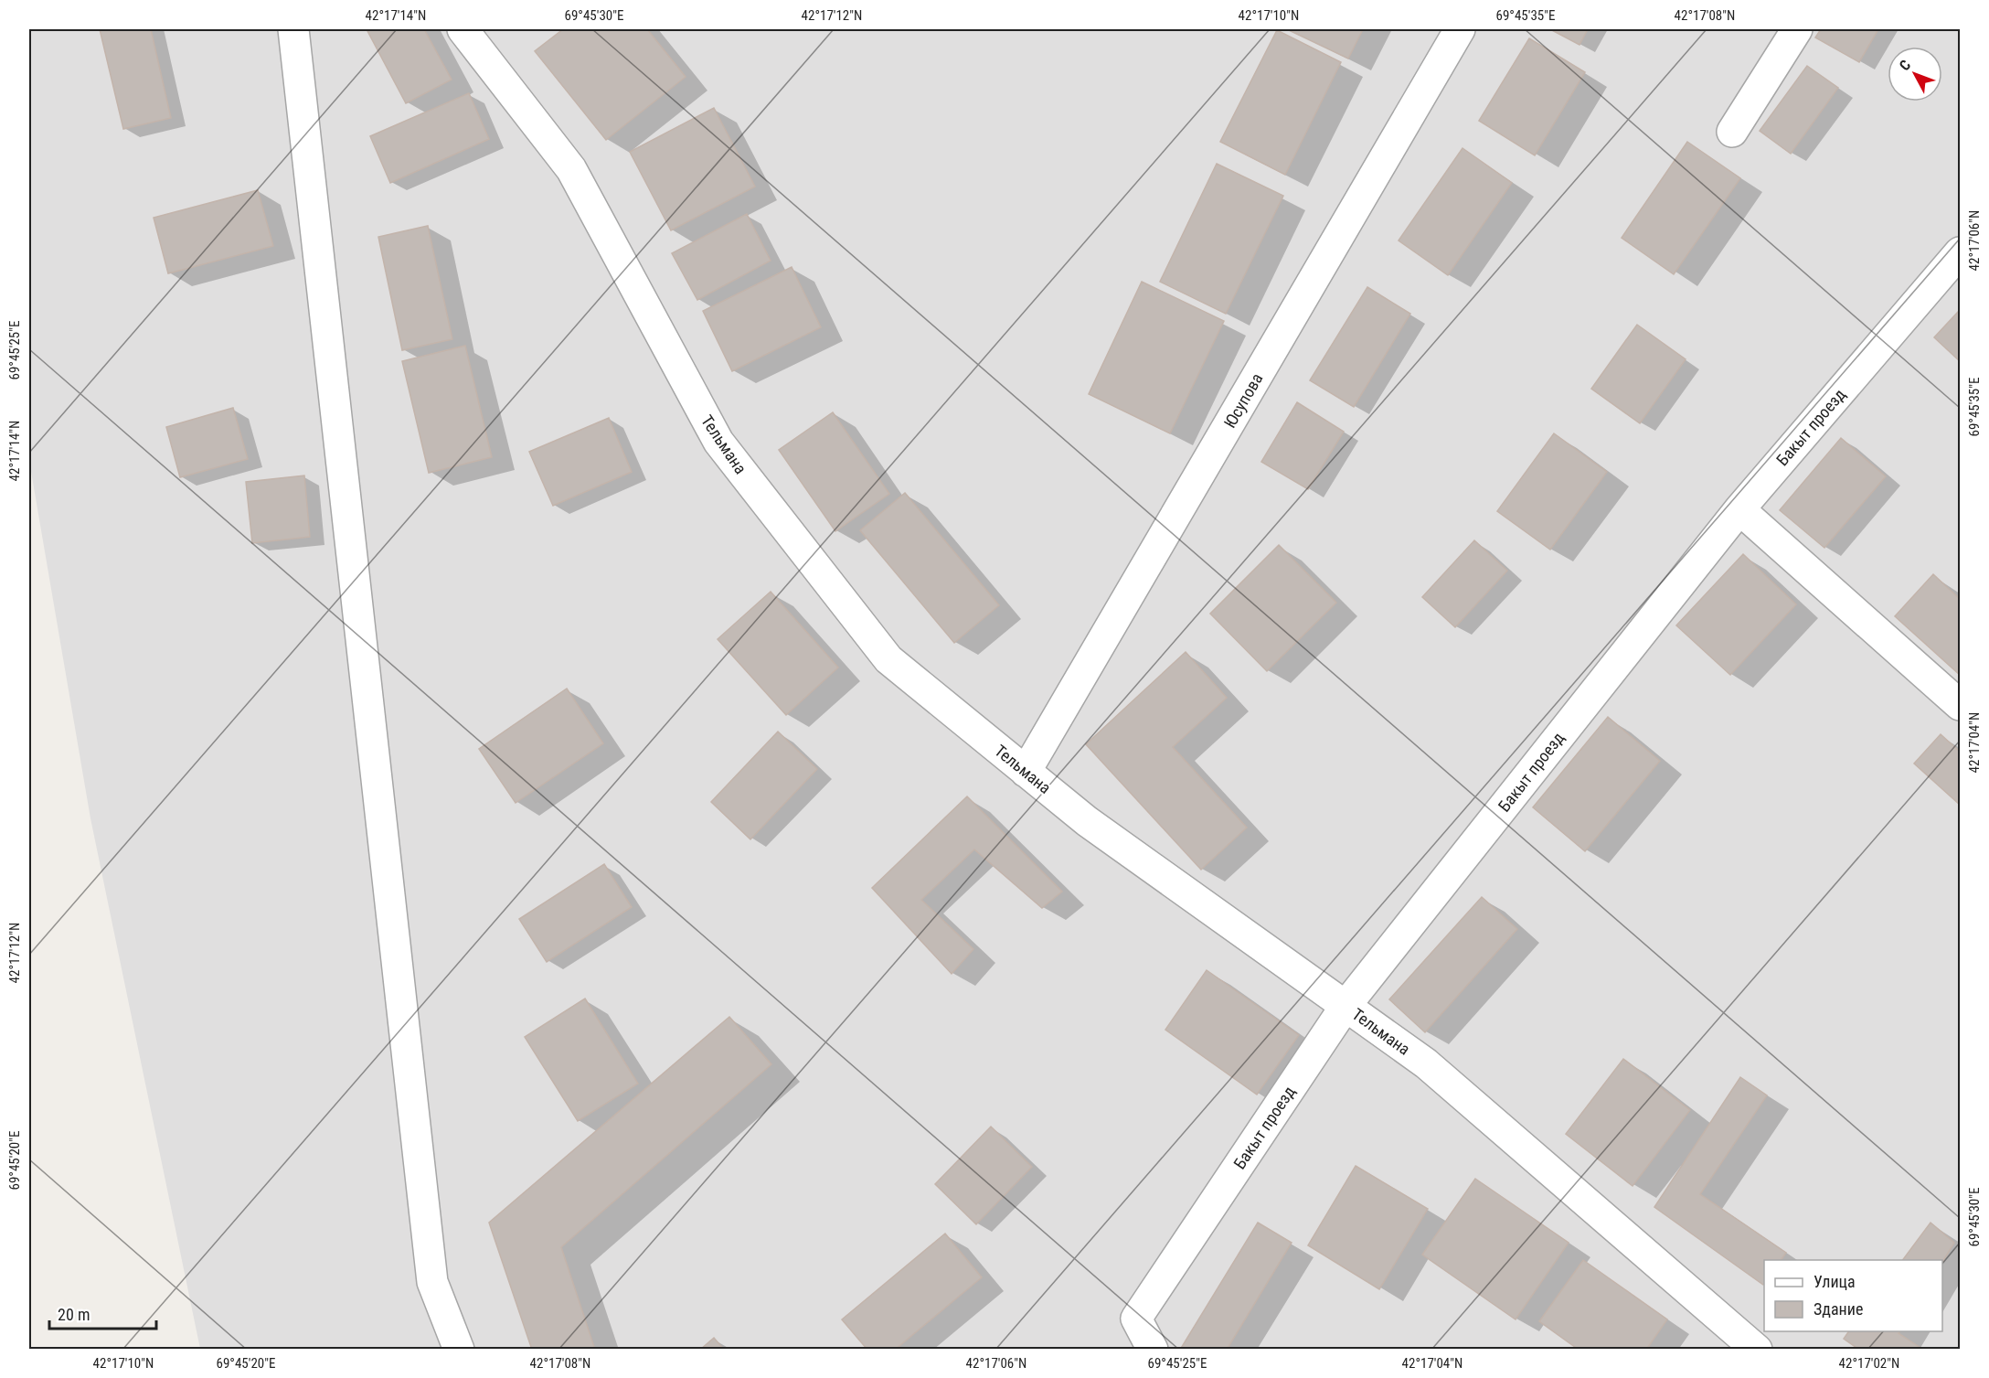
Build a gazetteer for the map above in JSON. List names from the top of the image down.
{
  "streets": {
    "street": ["Юсупова", "Бакыт проезд", "Тельмана"]
  },
  "crossings": [
    ["Юсупова", "Тельмана"],
    ["Бакыт проезд", "Тельмана"]
  ],
  "legend": ["Улица", "Здание"],
  "scale_bar": "20 m",
  "north": "top left",
  "coordinates": [
    "42°17'14\"N",
    "69°45'30\"E",
    "42°17'12\"N",
    "42°17'10\"N",
    "69°45'35\"E",
    "42°17'08\"N",
    "42°17'06\"N",
    "69°45'25\"E",
    "42°17'04\"N",
    "69°45'20\"E",
    "42°17'02\"N"
  ]
}
